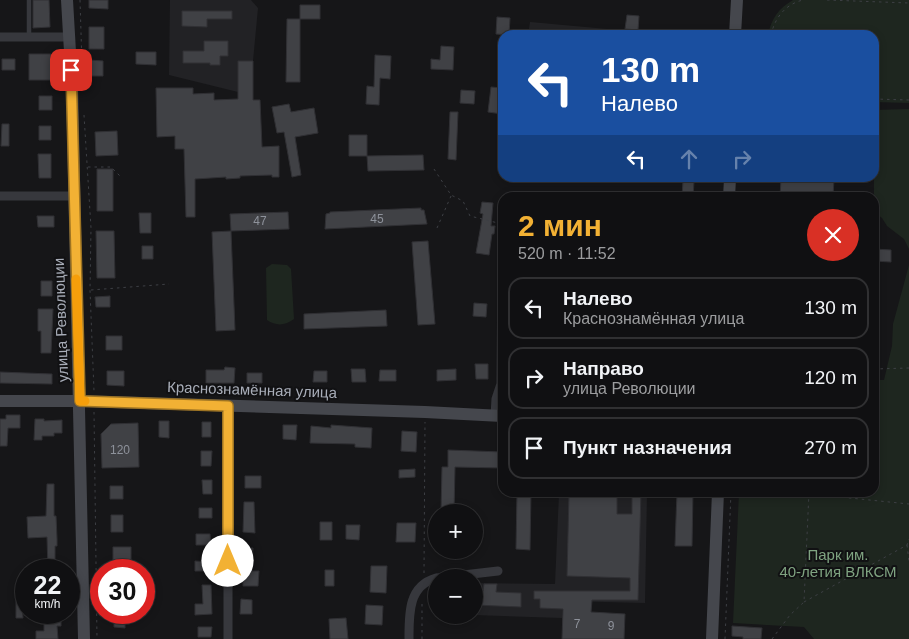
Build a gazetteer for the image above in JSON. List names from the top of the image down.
{
  "streets": {
    "street": ["улица Революции", "Краснознамённая улица"]
  },
  "crossings": [
    ["улица Революции", "Краснознамённая улица"]
  ],
  "parks": ["Парк им. 40-летия ВЛКСМ"],
  "house_numbers": [
    "45",
    "47",
    "120",
    "7",
    "9"
  ],
  "page": {
    "turn": ["130 m", "Налево"],
    "heading": ["2 мин", "520 m · 11:52"],
    "list": [
      {
        "name": "Налево",
        "note": "Краснознамённая улица",
        "value": "130 m"
      },
      {
        "name": "Направо",
        "note": "улица Революции",
        "value": "120 m"
      },
      {
        "name": "Пункт назначения",
        "value": "270 m"
      }
    ],
    "map_buttons": ["+", "−"],
    "speed": "22 km/h",
    "limit": "30"
  }
}
